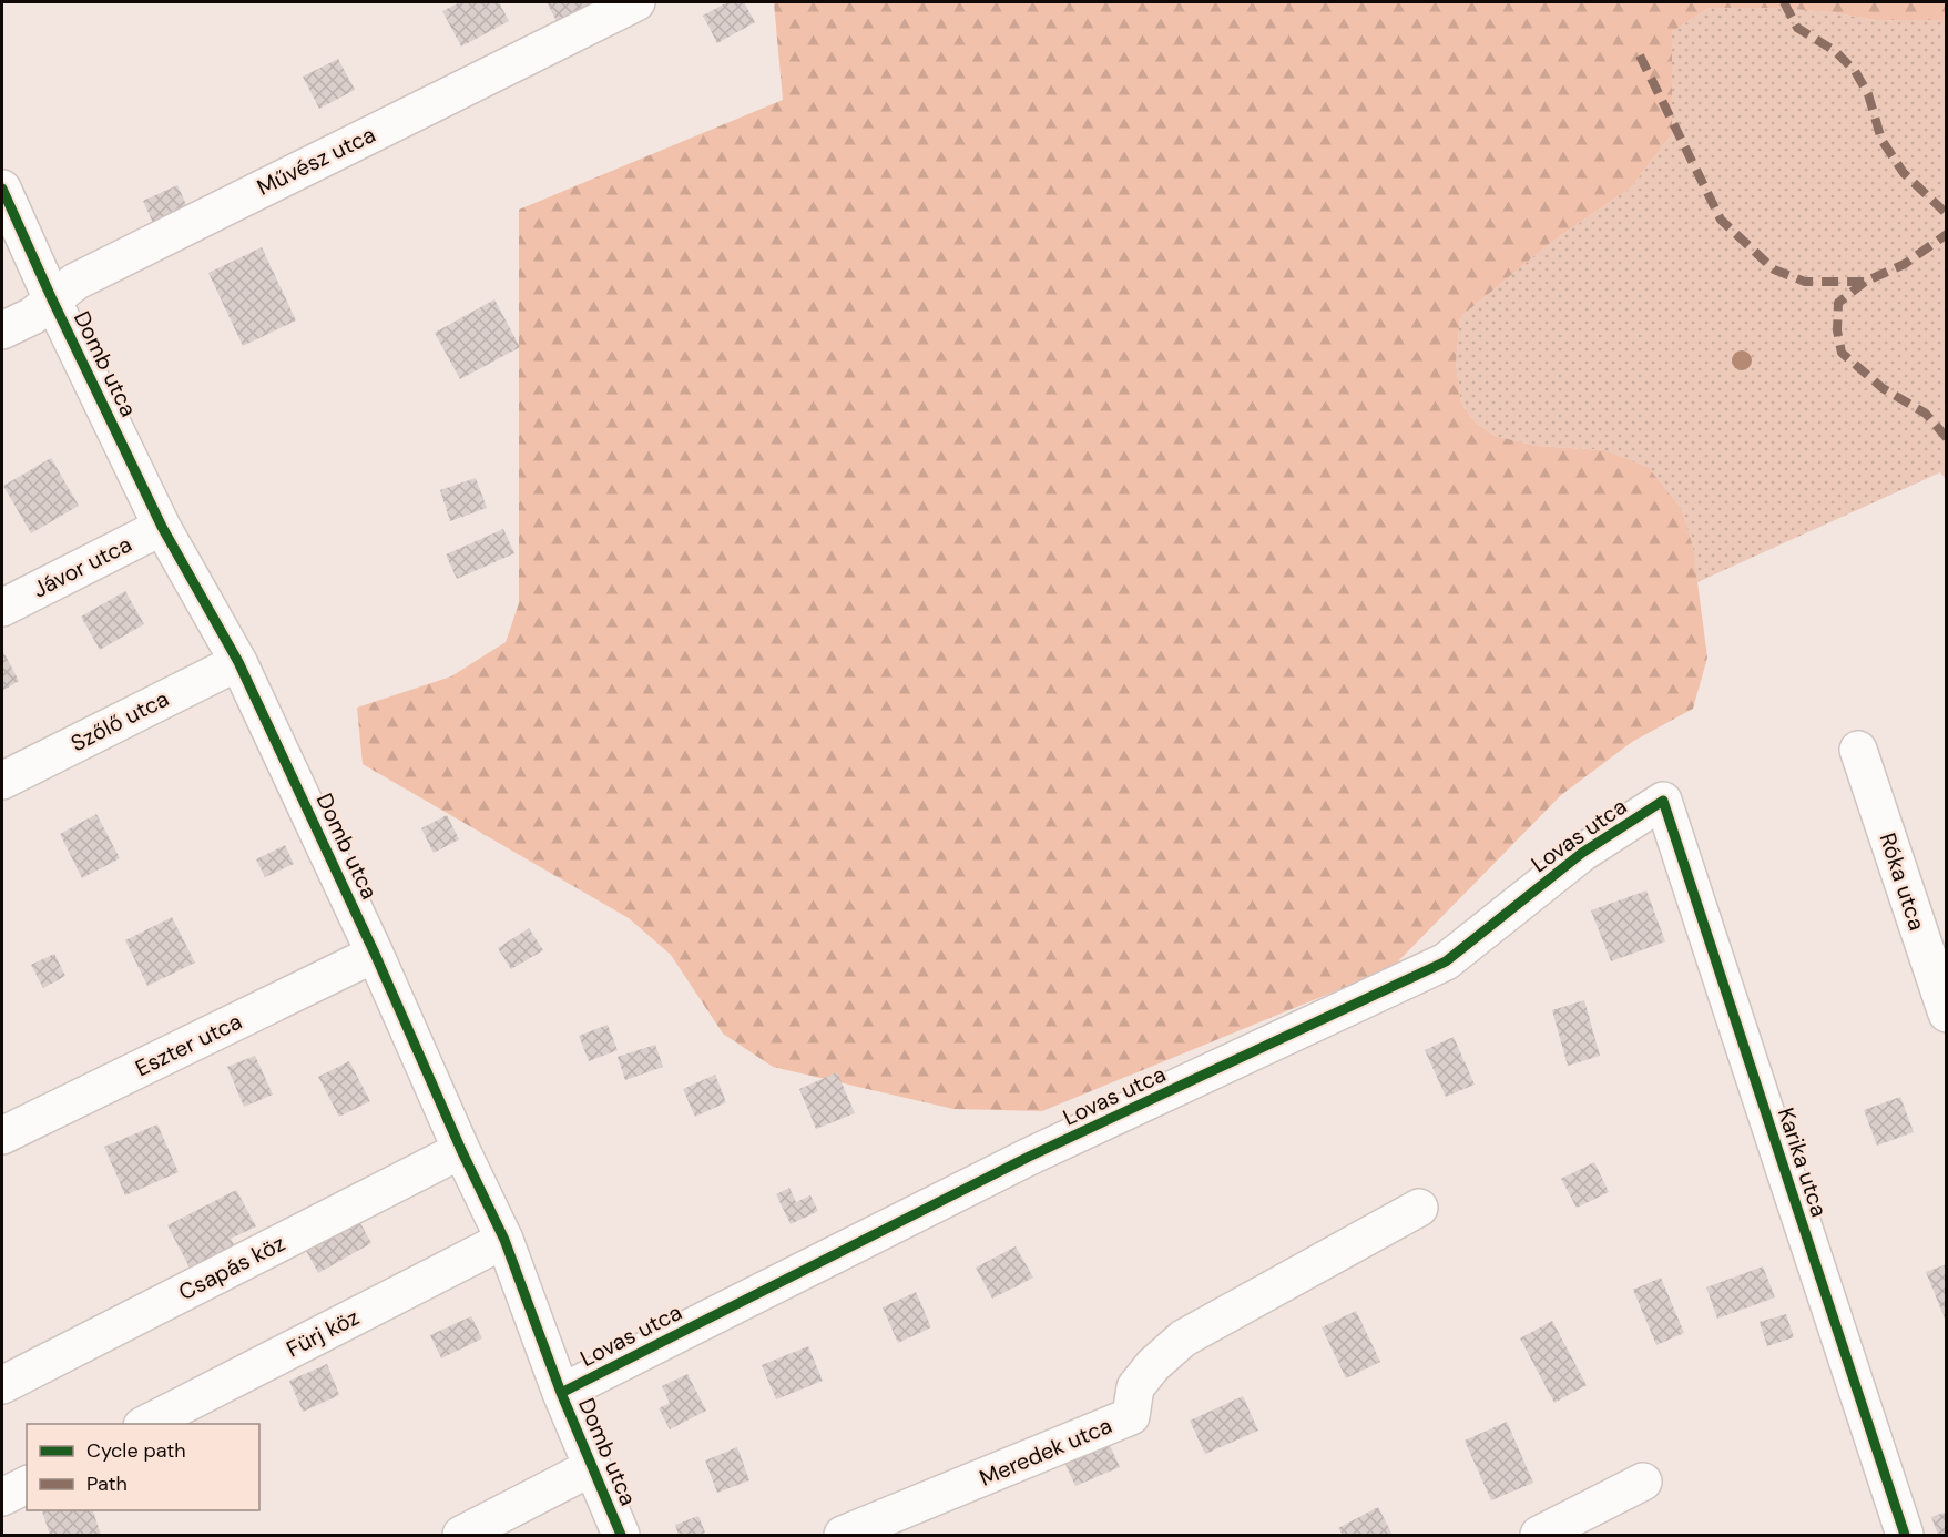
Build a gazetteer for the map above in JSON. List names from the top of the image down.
{
  "streets": {
    "street": [
      "Művész utca",
      "Domb utca",
      "Jávor utca",
      "Szőlő utca",
      "Lovas utca",
      "Róka utca",
      "Eszter utca",
      "Karika utca",
      "Csapás köz",
      "Fürj köz",
      "Meredek utca"
    ]
  },
  "crossings": [
    ["Művész utca", "Domb utca"],
    ["Domb utca", "Jávor utca"],
    ["Domb utca", "Szőlő utca"],
    ["Domb utca", "Lovas utca"],
    ["Domb utca", "Eszter utca"],
    ["Domb utca", "Csapás köz"],
    ["Domb utca", "Fürj köz"],
    ["Lovas utca", "Karika utca"]
  ],
  "legend": ["Cycle path", "Path"]
}
